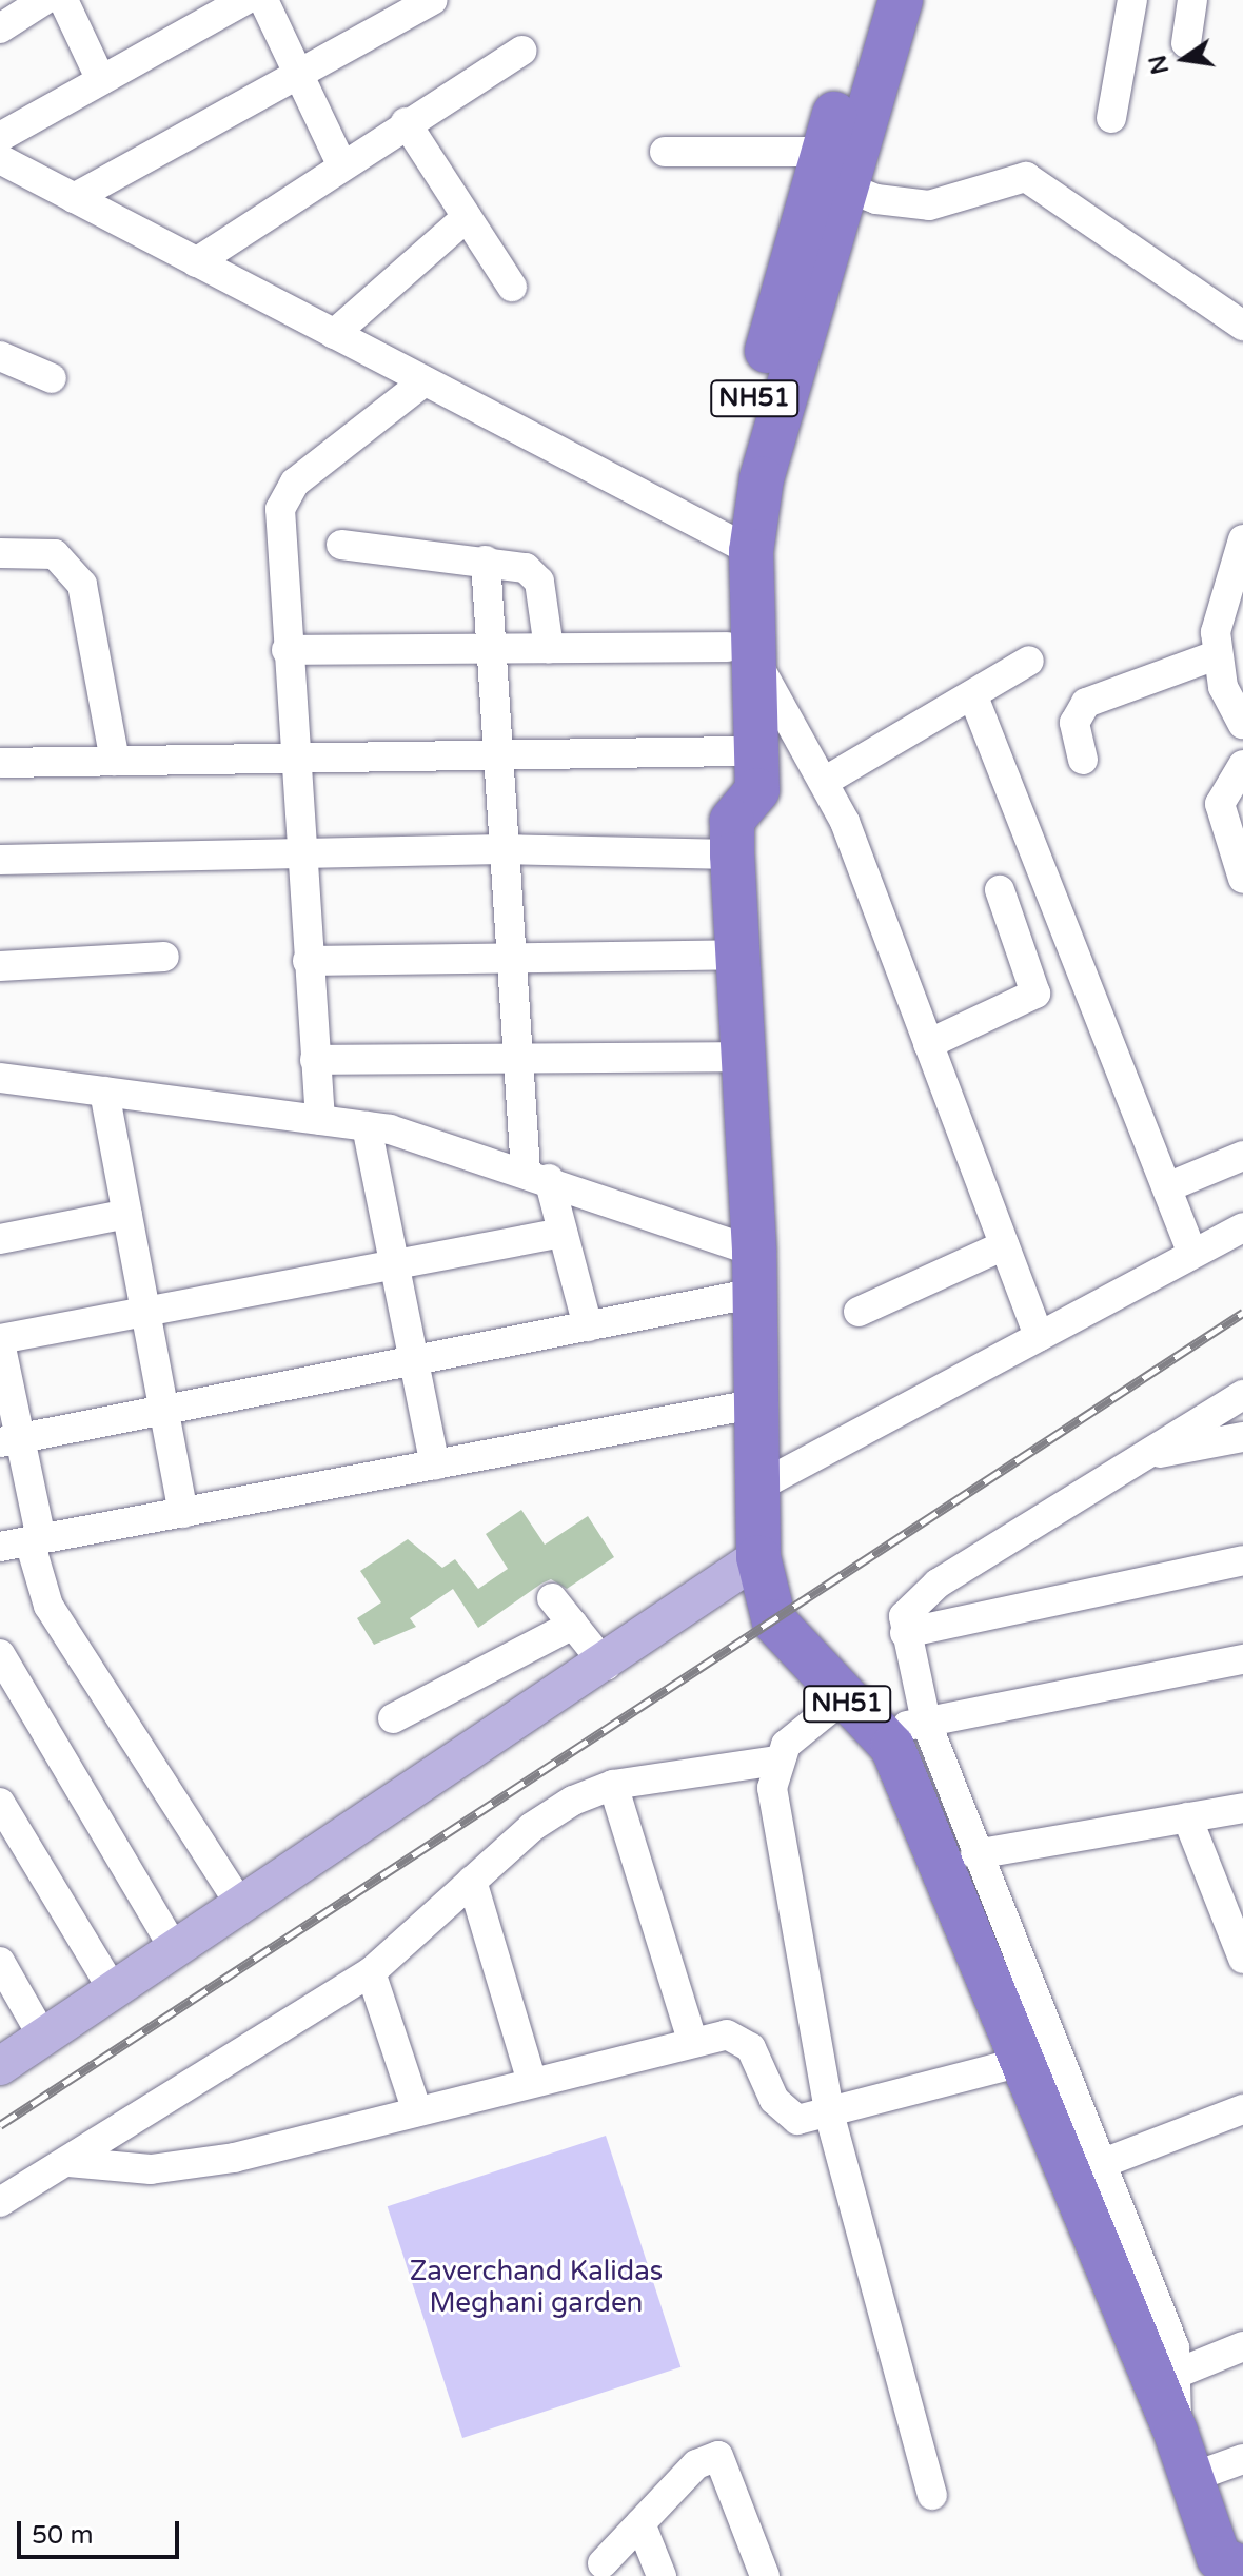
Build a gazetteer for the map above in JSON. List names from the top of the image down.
{
  "streets": {
    "highway": ["NH51"]
  },
  "parks": ["Zaverchand Kalidas Meghani garden"],
  "scale_bar": "50 m",
  "north": "left"
}
